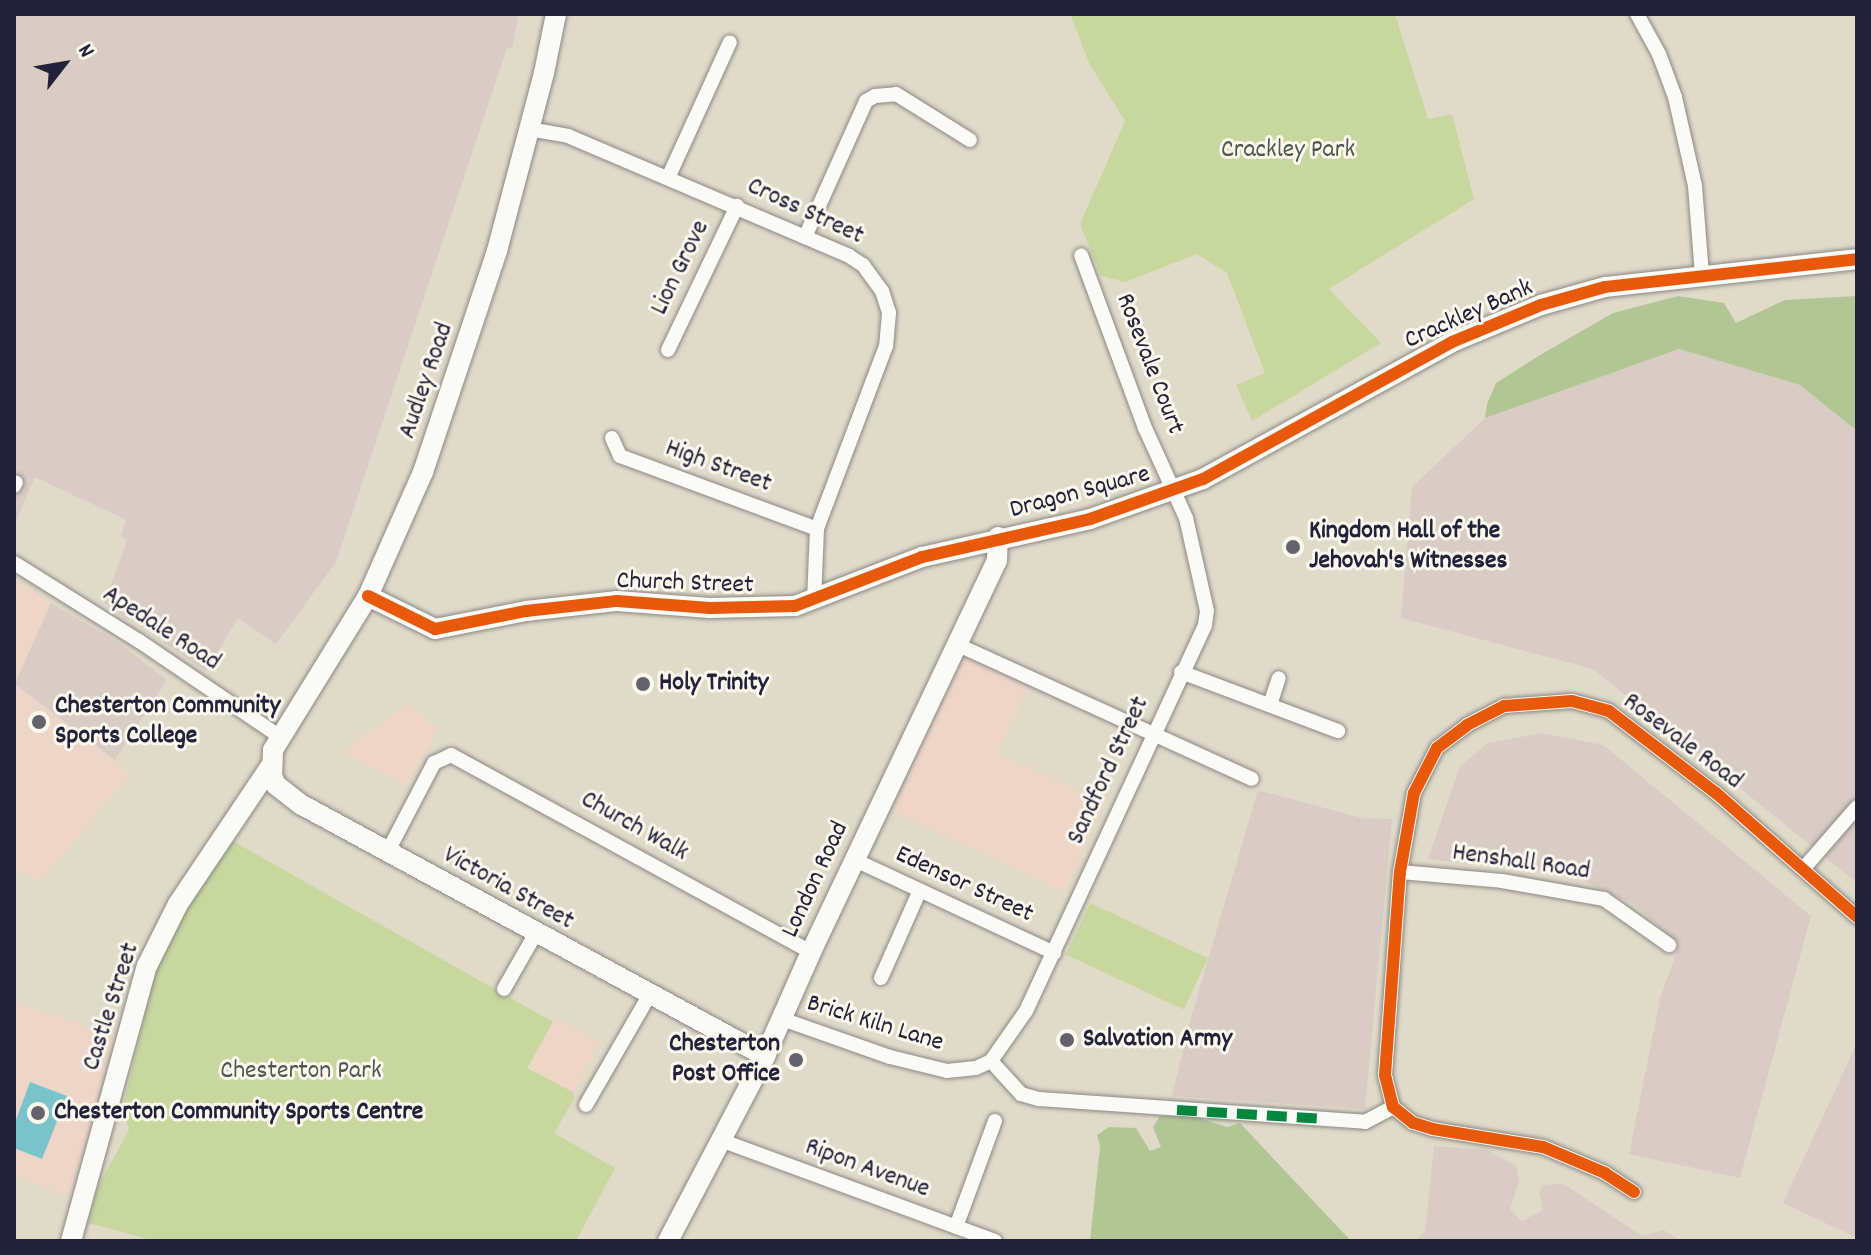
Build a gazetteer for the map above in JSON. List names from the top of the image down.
{
  "streets": {
    "street": [
      "Cross Street",
      "Lion Grove",
      "Crackley Bank",
      "Rosevale Court",
      "Audley Road",
      "High Street",
      "Dragon Square",
      "Church Street",
      "Apedale Road",
      "Rosevale Road",
      "Sandford Street",
      "Church Walk",
      "Henshall Road",
      "London Road",
      "Edensor Street",
      "Victoria Street",
      "Castle Street",
      "Brick Kiln Lane",
      "Ripon Avenue"
    ]
  },
  "crossings": [
    ["Cross Street", "Lion Grove"],
    ["Cross Street", "Audley Road"],
    ["Cross Street", "High Street"],
    ["Cross Street", "Church Street"],
    ["Crackley Bank", "Rosevale Court"],
    ["Crackley Bank", "Dragon Square"],
    ["Crackley Bank", "Sandford Street"],
    ["Rosevale Court", "Dragon Square"],
    ["Rosevale Court", "Sandford Street"],
    ["Audley Road", "Church Street"],
    ["Audley Road", "Apedale Road"],
    ["Dragon Square", "Church Street"],
    ["Dragon Square", "Sandford Street"],
    ["Dragon Square", "London Road"],
    ["Church Street", "London Road"],
    ["Rosevale Road", "Henshall Road"],
    ["Sandford Street", "Edensor Street"],
    ["Sandford Street", "Brick Kiln Lane"],
    ["Church Walk", "London Road"],
    ["Church Walk", "Victoria Street"],
    ["London Road", "Edensor Street"],
    ["London Road", "Victoria Street"],
    ["London Road", "Brick Kiln Lane"],
    ["London Road", "Ripon Avenue"],
    ["Victoria Street", "Castle Street"]
  ],
  "parks": ["Crackley Park", "Chesterton Park"],
  "places": [
    "Kingdom Hall of the Jehovah's Witnesses",
    "Holy Trinity",
    "Chesterton Community Sports College",
    "Salvation Army",
    "Chesterton Post Office",
    "Chesterton Community Sports Centre"
  ],
  "north": "top right"
}
